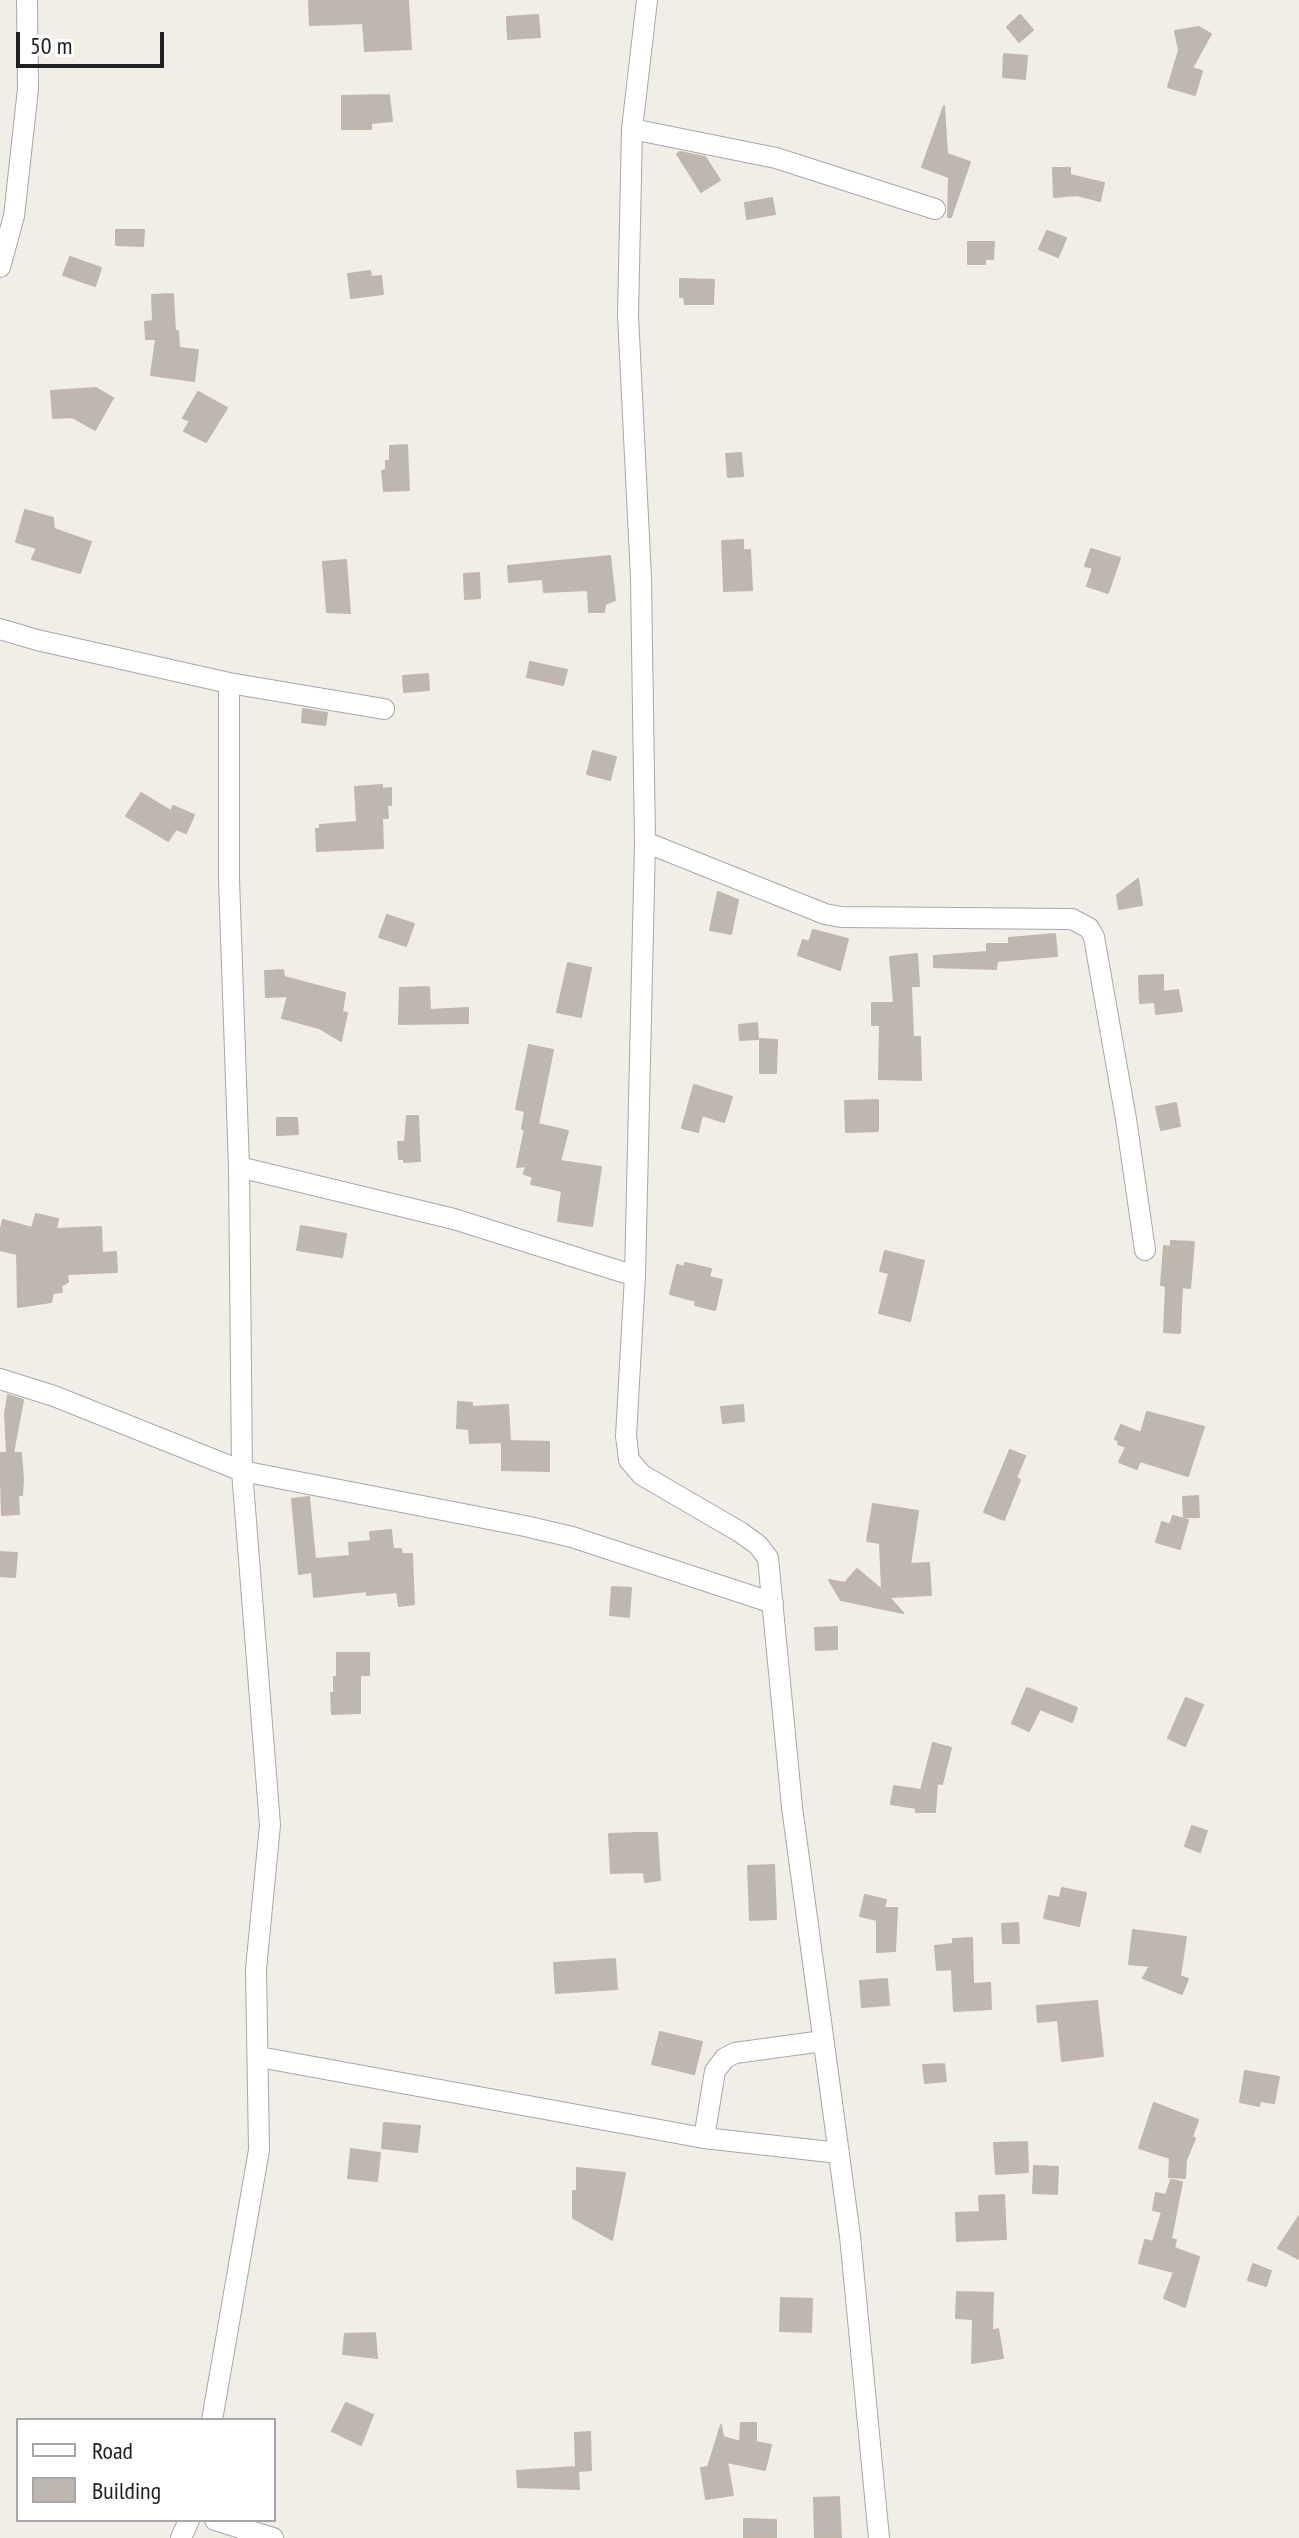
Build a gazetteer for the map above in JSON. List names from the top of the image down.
{
  "legend": ["Road", "Building"],
  "scale_bar": "50 m"
}
